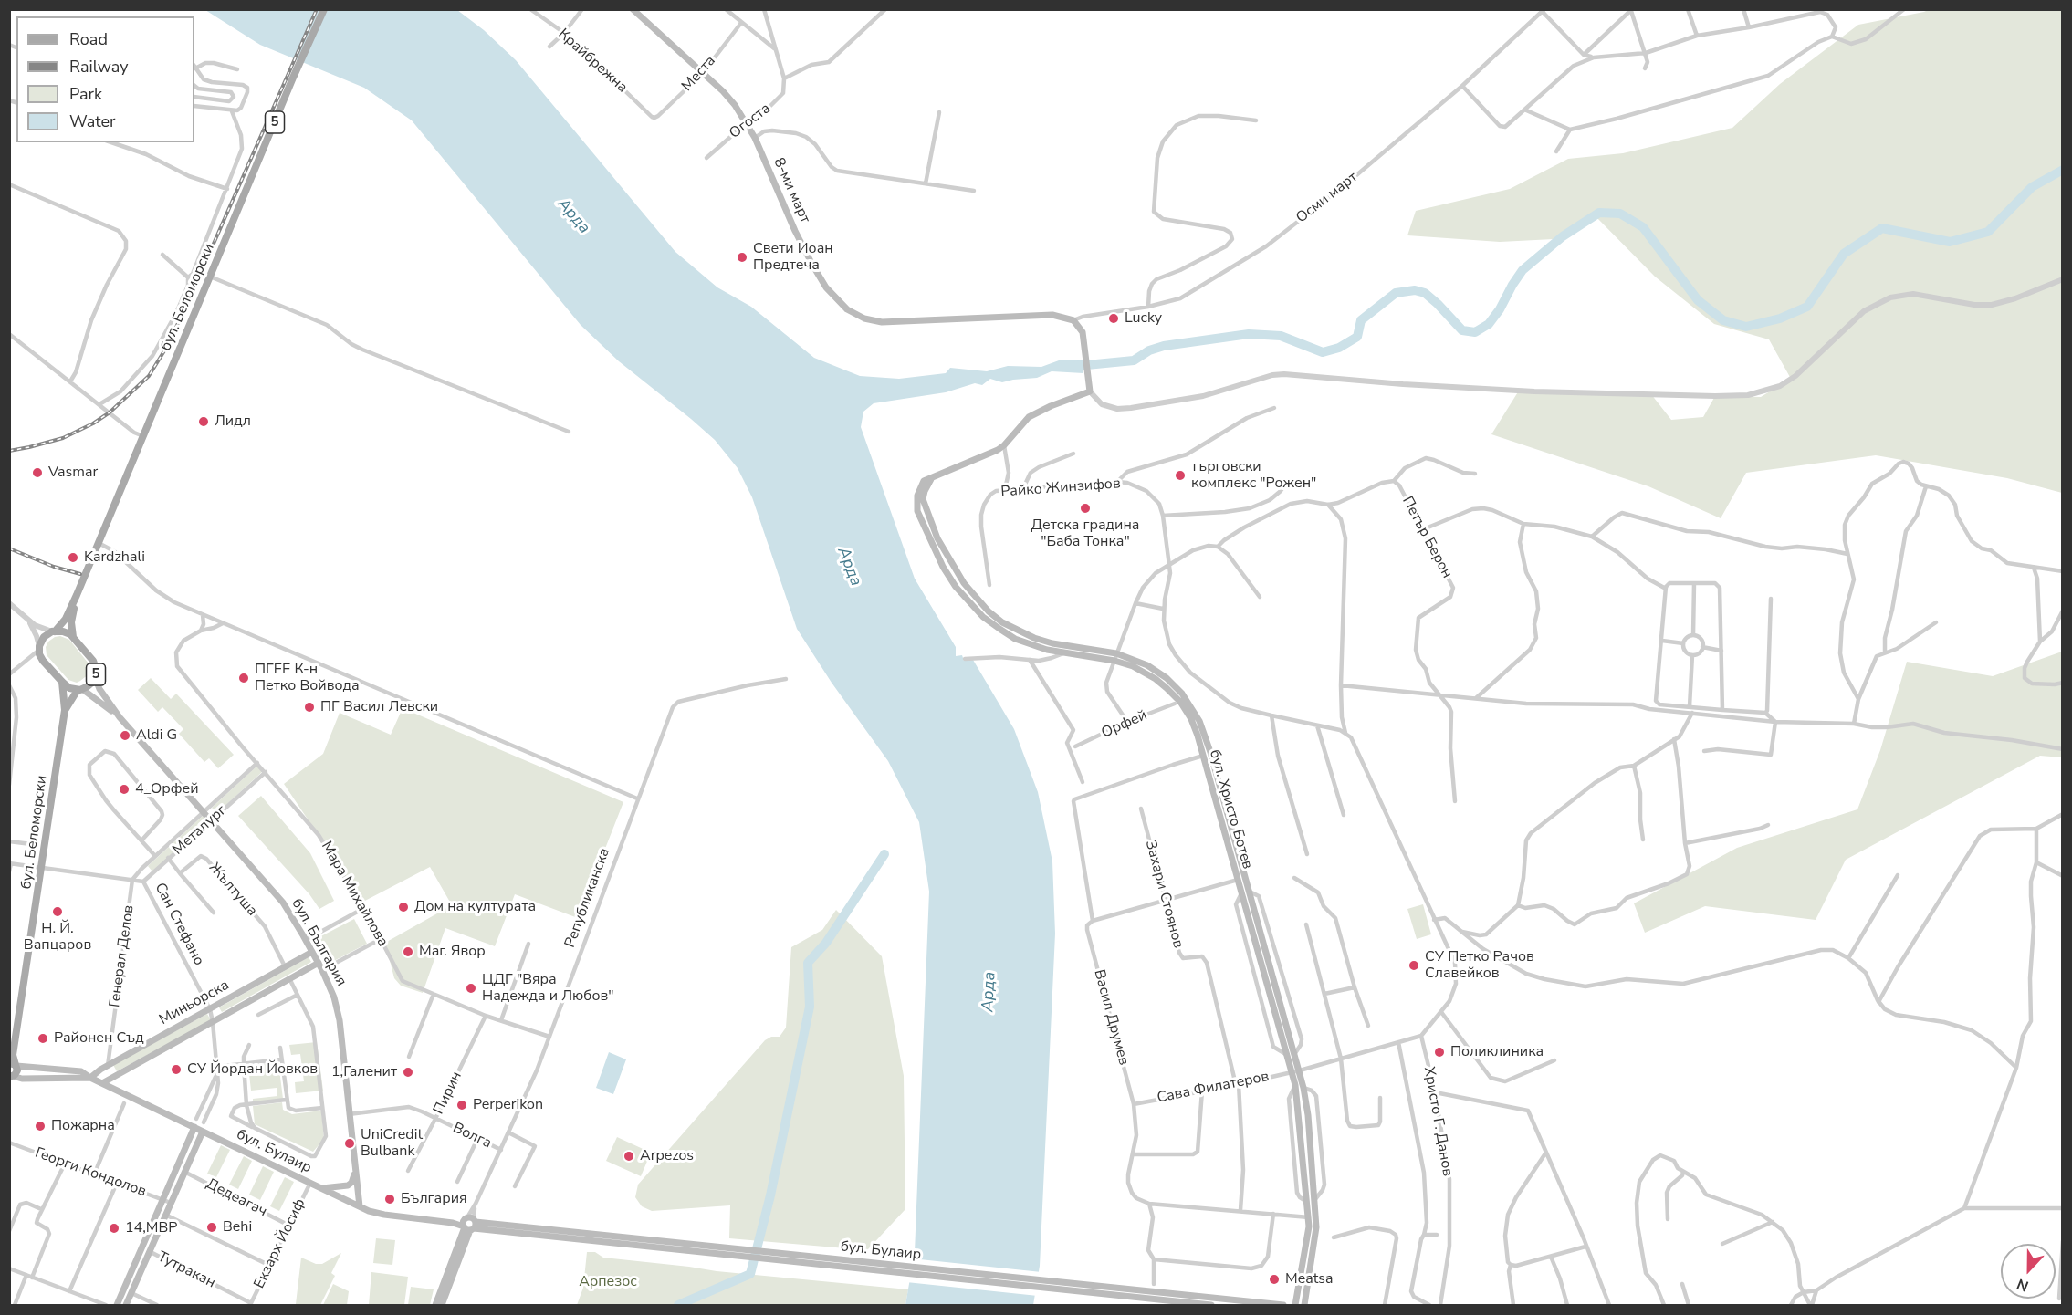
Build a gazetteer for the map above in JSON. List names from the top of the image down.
{
  "streets": {
    "main road": [
      "5",
      "8-ми март",
      "бул. Беломорски",
      "бул. Христо Ботев",
      "Републиканска",
      "бул. България",
      "Миньорска",
      "бул. Булаир"
    ],
    "street": [
      "Крайбрежна",
      "Места",
      "Огоста",
      "Осми март",
      "Райко Жинзифов",
      "Петър Берон",
      "Орфей",
      "Металург",
      "Жълтуша",
      "Мара Михайлова",
      "Захари Стоянов",
      "Сан Стефано",
      "Генерал Делов",
      "Васил Друмев",
      "Сава Филатеров",
      "Пирин",
      "Христо Г. Данов",
      "Волга",
      "Георги Кондолов",
      "Дедеагач",
      "Екзарх Йосиф",
      "Тутракан"
    ]
  },
  "crossings": [
    ["Крайбрежна", "Места"],
    ["Места", "8-ми март"],
    ["Огоста", "8-ми март"],
    ["5", "бул. Беломорски"],
    ["5", "бул. България"],
    ["5", "бул. Булаир"],
    ["8-ми март", "Осми март"],
    ["бул. Беломорски", "бул. България"],
    ["бул. Беломорски", "бул. Булаир"],
    ["Петър Берон", "Орфей"],
    ["Петър Берон", "бул. Христо Ботев"],
    ["бул. Христо Ботев", "Васил Друмев"],
    ["бул. Христо Ботев", "Сава Филатеров"],
    ["Металург", "Мара Михайлова"],
    ["Металург", "Сан Стефано"],
    ["Металург", "бул. България"],
    ["Металург", "Генерал Делов"],
    ["Жълтуша", "Миньорска"],
    ["Мара Михайлова", "Републиканска"],
    ["Мара Михайлова", "Пирин"],
    ["Захари Стоянов", "Сава Филатеров"],
    ["Републиканска", "Волга"],
    ["Републиканска", "бул. Булаир"],
    ["Сан Стефано", "Миньорска"],
    ["бул. България", "Миньорска"],
    ["бул. България", "Волга"],
    ["бул. България", "бул. Булаир"],
    ["Генерал Делов", "Миньорска"],
    ["Миньорска", "бул. Булаир"],
    ["Васил Друмев", "Сава Филатеров"],
    ["Пирин", "Волга"],
    ["бул. Булаир", "Екзарх Йосиф"],
    ["Дедеагач", "Екзарх Йосиф"],
    ["Екзарх Йосиф", "Тутракан"]
  ],
  "water": ["Арда"],
  "parks": ["Арпезос"],
  "places": [
    "Свети Иоан Предтеча",
    "Lucky",
    "Лидл",
    "Vasmar",
    "търговски комплекс \"Рожен\"",
    "Детска градина \"Баба Тонка\"",
    "Kardzhali",
    "ПГЕЕ К-н Петко Войвода",
    "ПГ Васил Левски",
    "Aldi G",
    "4_Орфей",
    "Дом на културата",
    "Н. Й. Вапцаров",
    "Маг. Явор",
    "СУ Петко Рачов Славейков",
    "ЦДГ \"Вяра Надежда и Любов\"",
    "Районен Съд",
    "Поликлиника",
    "СУ Йордан Йовков",
    "1,Галенит",
    "Perperikon",
    "Пожарна",
    "UniCredit Bulbank",
    "Arpezos",
    "България",
    "Behi",
    "14,МВР",
    "Meatsa"
  ],
  "legend": [
    "Road",
    "Railway",
    "Park",
    "Water"
  ],
  "north": "bottom"
}
